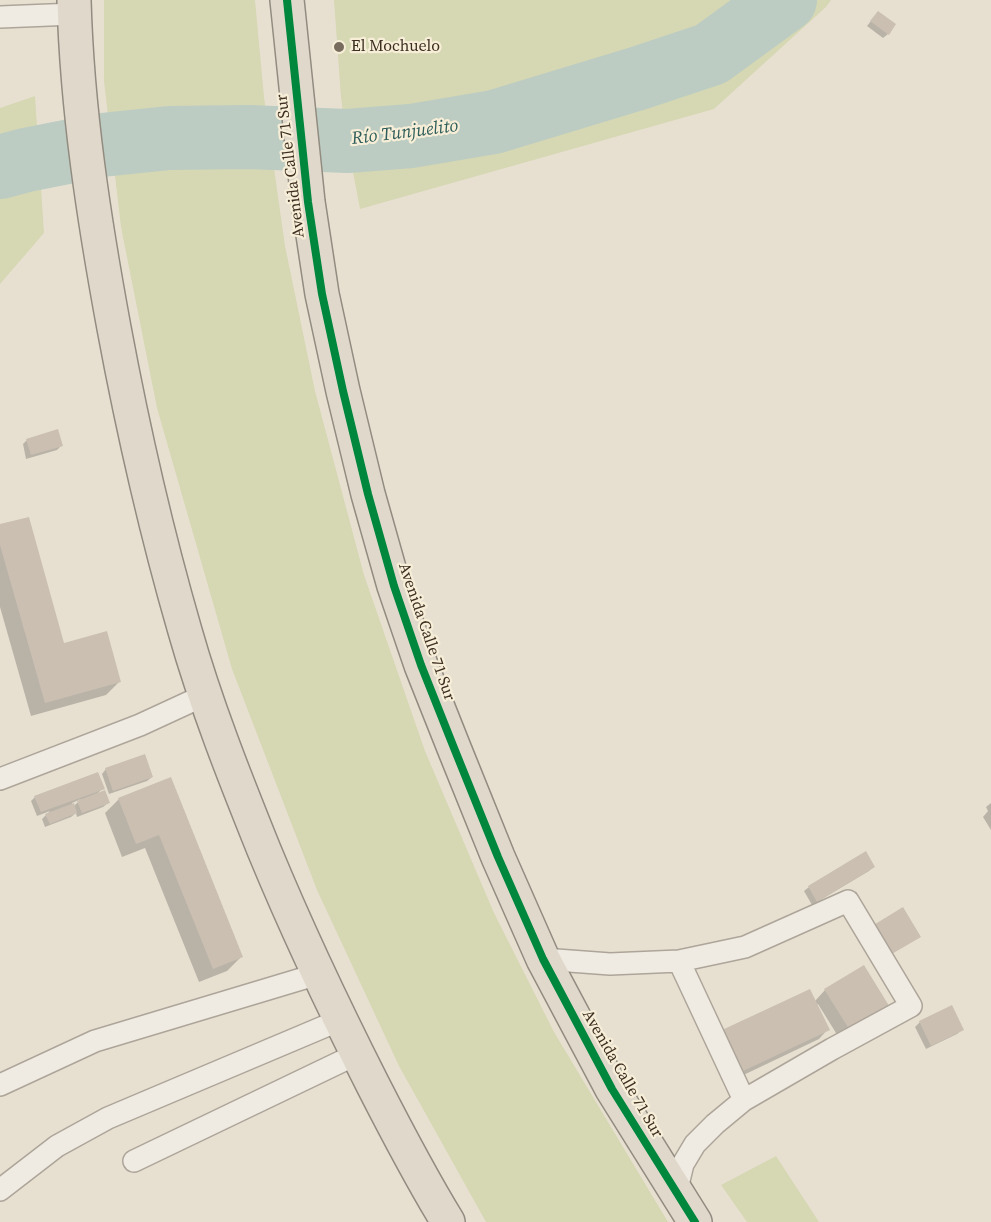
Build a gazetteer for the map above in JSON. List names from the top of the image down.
{
  "streets": {
    "highway": ["Avenida Calle 71 Sur"]
  },
  "water": ["Río Tunjuelito"],
  "places": ["El Mochuelo"]
}
